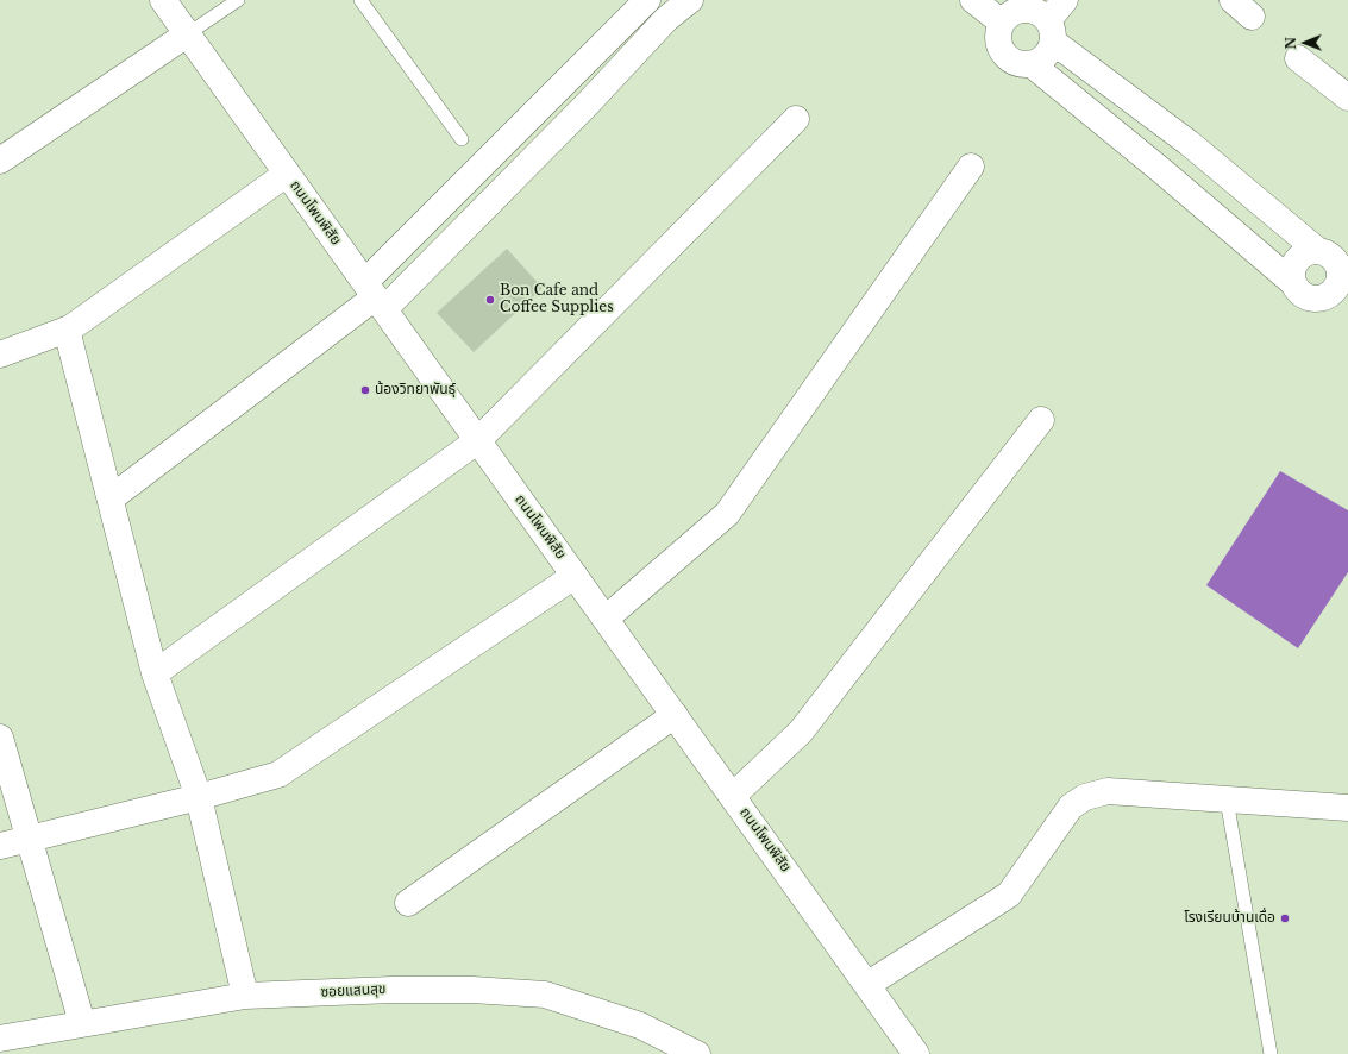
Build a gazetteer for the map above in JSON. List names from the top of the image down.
{
  "streets": {
    "street": ["ถนนโพนพิสัย", "ซอยแสนสุข"]
  },
  "places": ["Bon Cafe and Coffee Supplies", "น้องวิทยาพันธุ์", "โรงเรียนบ้านเดื่อ"],
  "north": "left"
}
